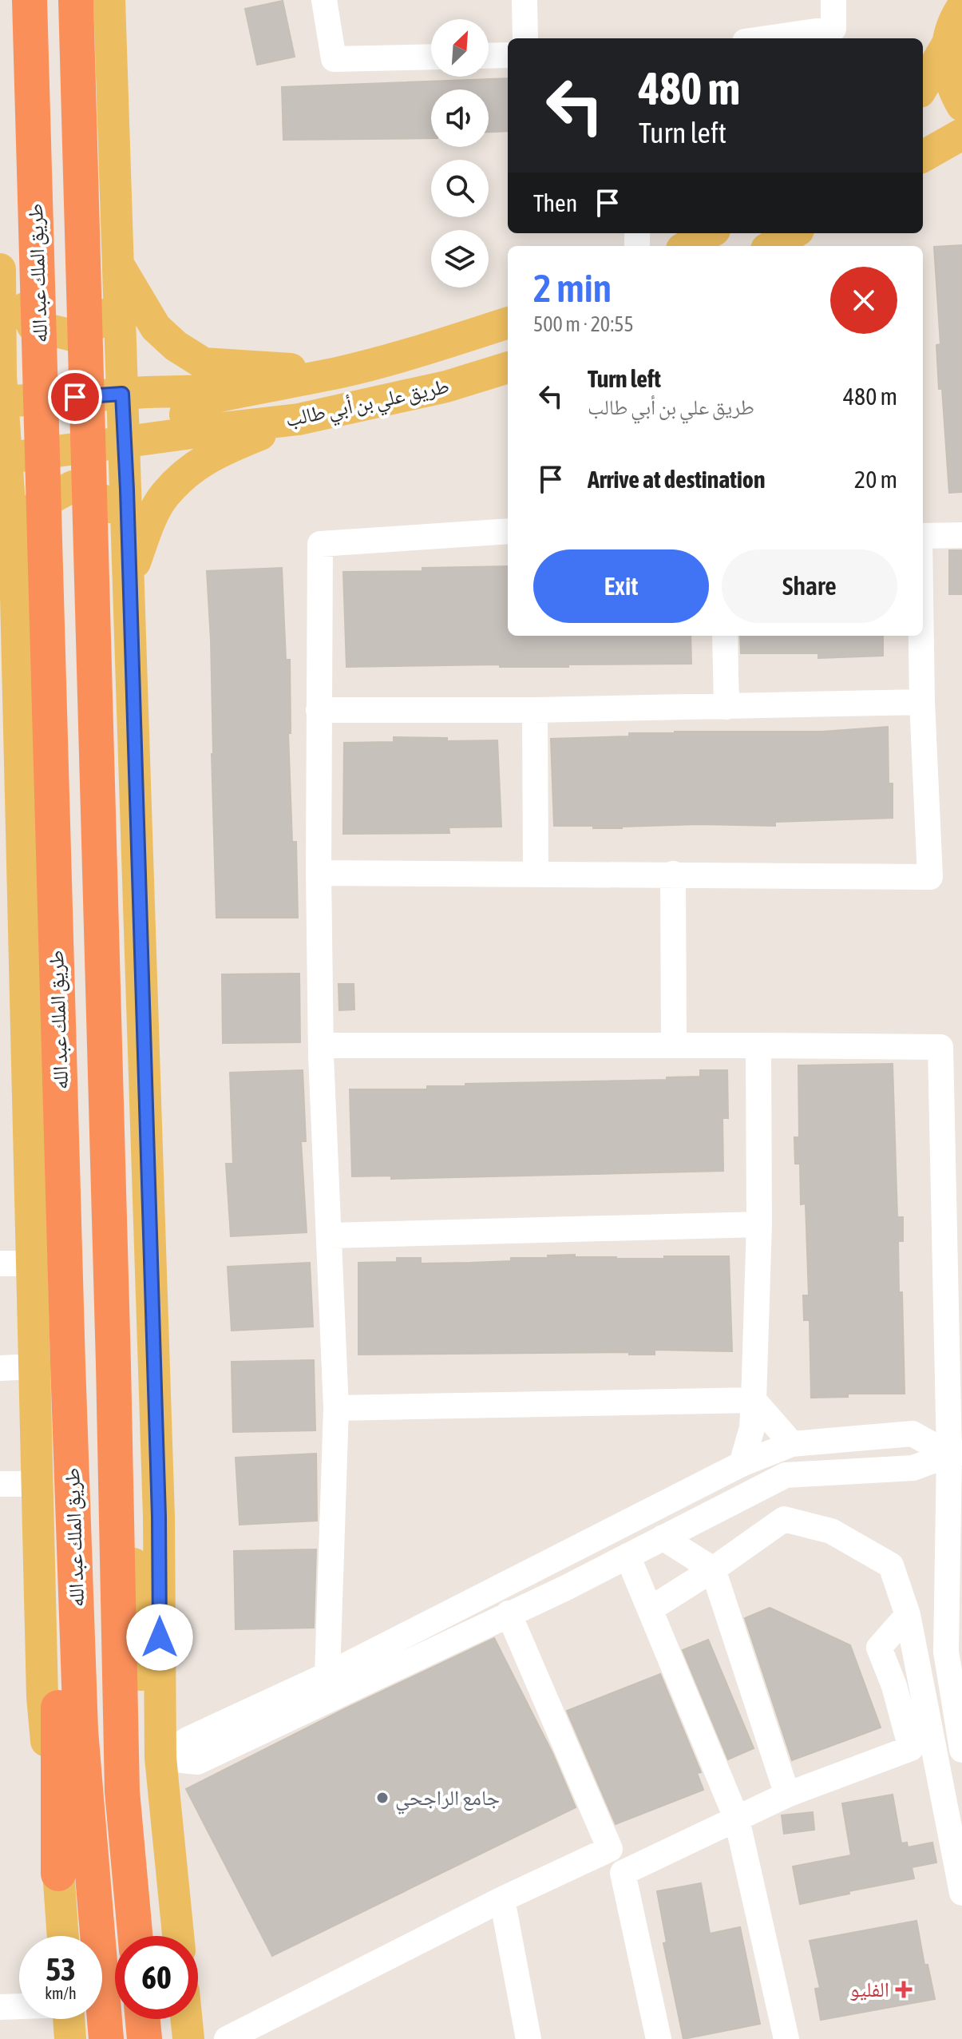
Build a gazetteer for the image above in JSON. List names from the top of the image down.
{
  "streets": {
    "highway": ["طريق الملك عبد الله"],
    "main road": ["طريق علي بن أبي طالب"]
  },
  "crossings": [
    ["طريق الملك عبد الله", "طريق علي بن أبي طالب"]
  ],
  "places": {
    "other": ["جامع الراجحي"],
    "health": ["الفليو"]
  },
  "north": "top right",
  "page": {
    "turn": ["480 m", "Turn left"],
    "then": "Then",
    "heading": ["2 min", "500 m · 20:55"],
    "list": [
      {
        "name": "Turn left",
        "note": "طريق علي بن أبي طالب",
        "value": "480 m"
      },
      {
        "name": "Arrive at destination",
        "value": "20 m"
      }
    ],
    "buttons": ["Exit", "Share"],
    "speed": "53 km/h",
    "limit": "60"
  }
}
